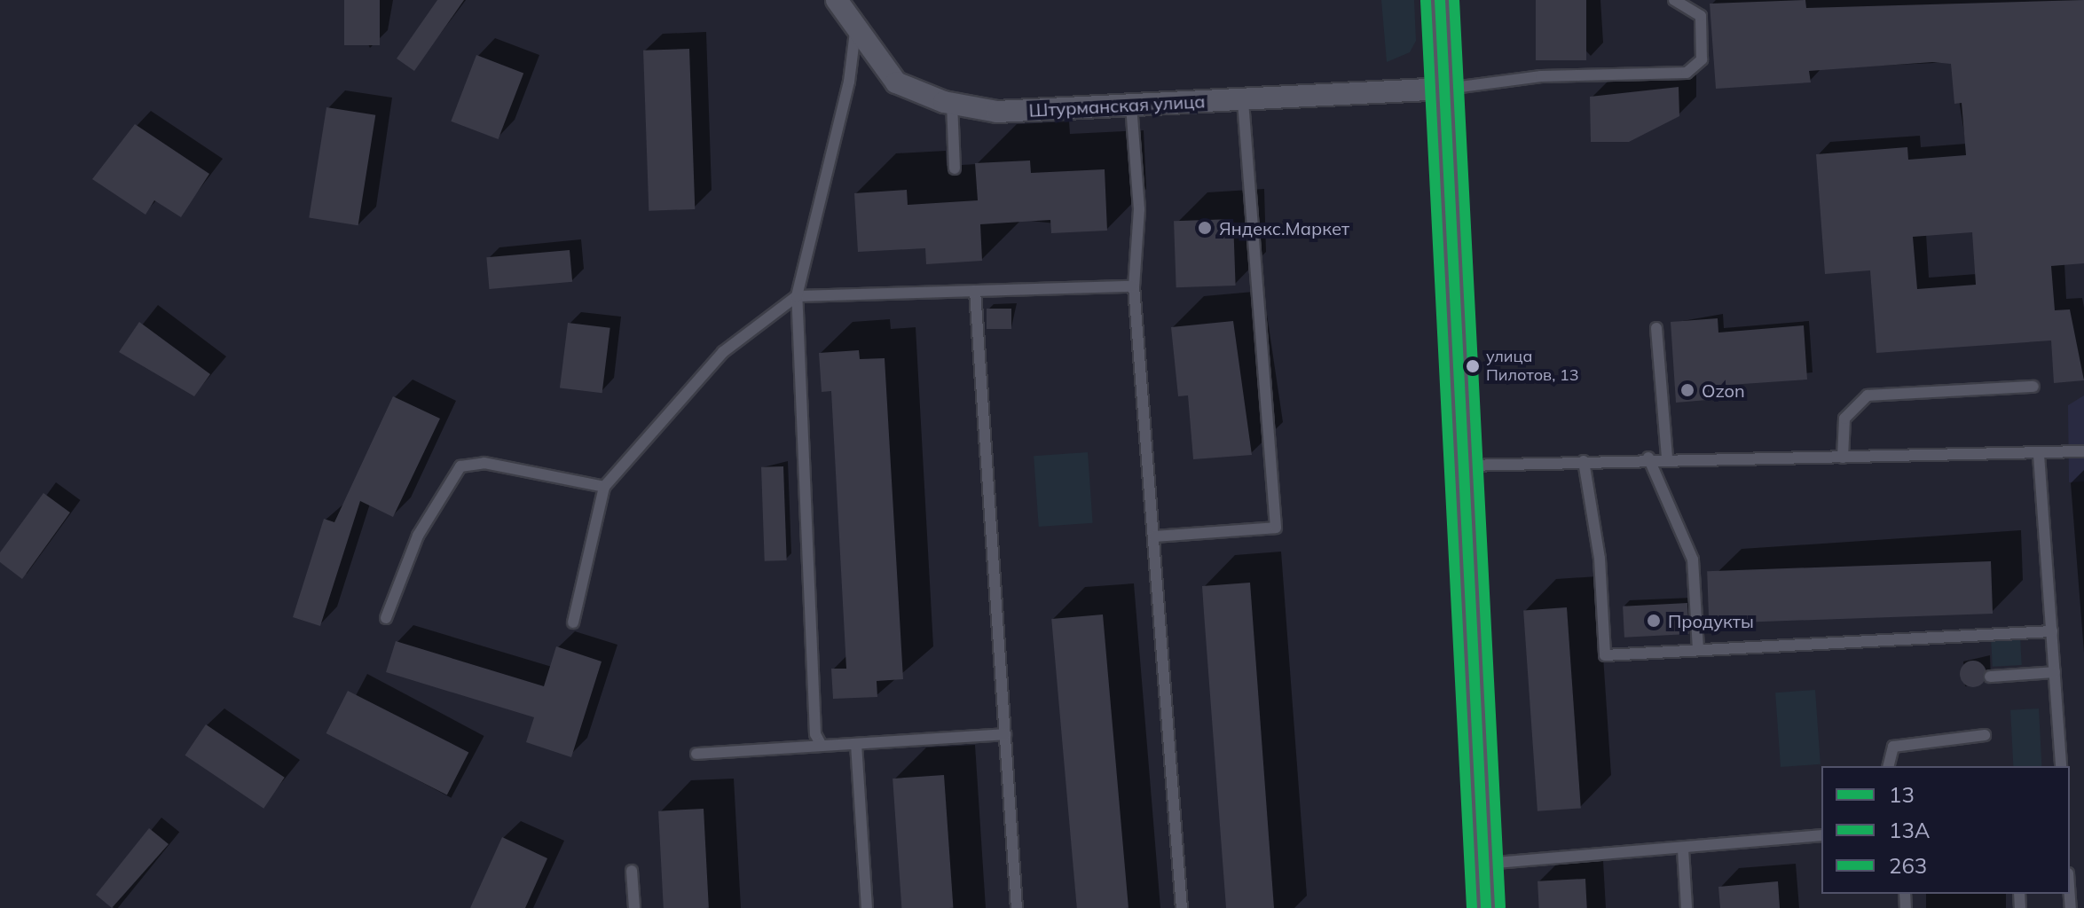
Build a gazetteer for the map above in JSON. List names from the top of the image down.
{
  "streets": {
    "street": ["Штурманская улица"]
  },
  "places": [
    "Яндекс.Маркет",
    "улица Пилотов, 13",
    "Ozon",
    "Продукты"
  ],
  "lines": ["transit line 13", "transit line 263", "transit line 13А"],
  "legend": ["13", "13А", "263"]
}
